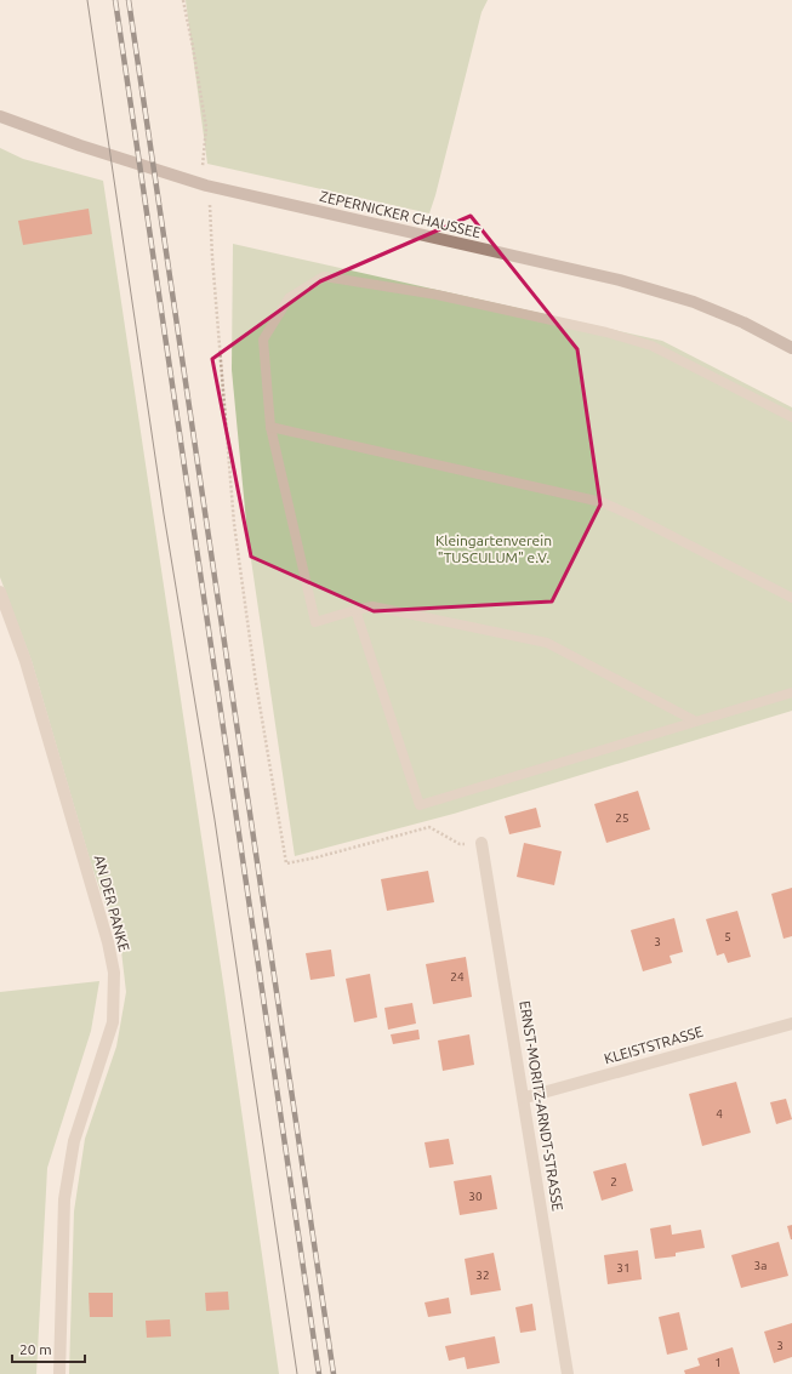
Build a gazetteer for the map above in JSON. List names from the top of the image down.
{
  "streets": {
    "main road": ["ZEPERNICKER CHAUSSEE"],
    "street": ["AN DER PANKE", "KLEISTSTRASSE", "ERNST-MORITZ-ARNDT-STRASSE"]
  },
  "crossings": [
    ["KLEISTSTRASSE", "ERNST-MORITZ-ARNDT-STRASSE"]
  ],
  "parks": ["Kleingartenverein \"TUSCULUM\" e.V."],
  "house_numbers": [
    "25",
    "5",
    "3",
    "24",
    "4",
    "2",
    "30",
    "3a",
    "31",
    "32",
    "3",
    "1"
  ],
  "scale_bar": "20 m"
}
